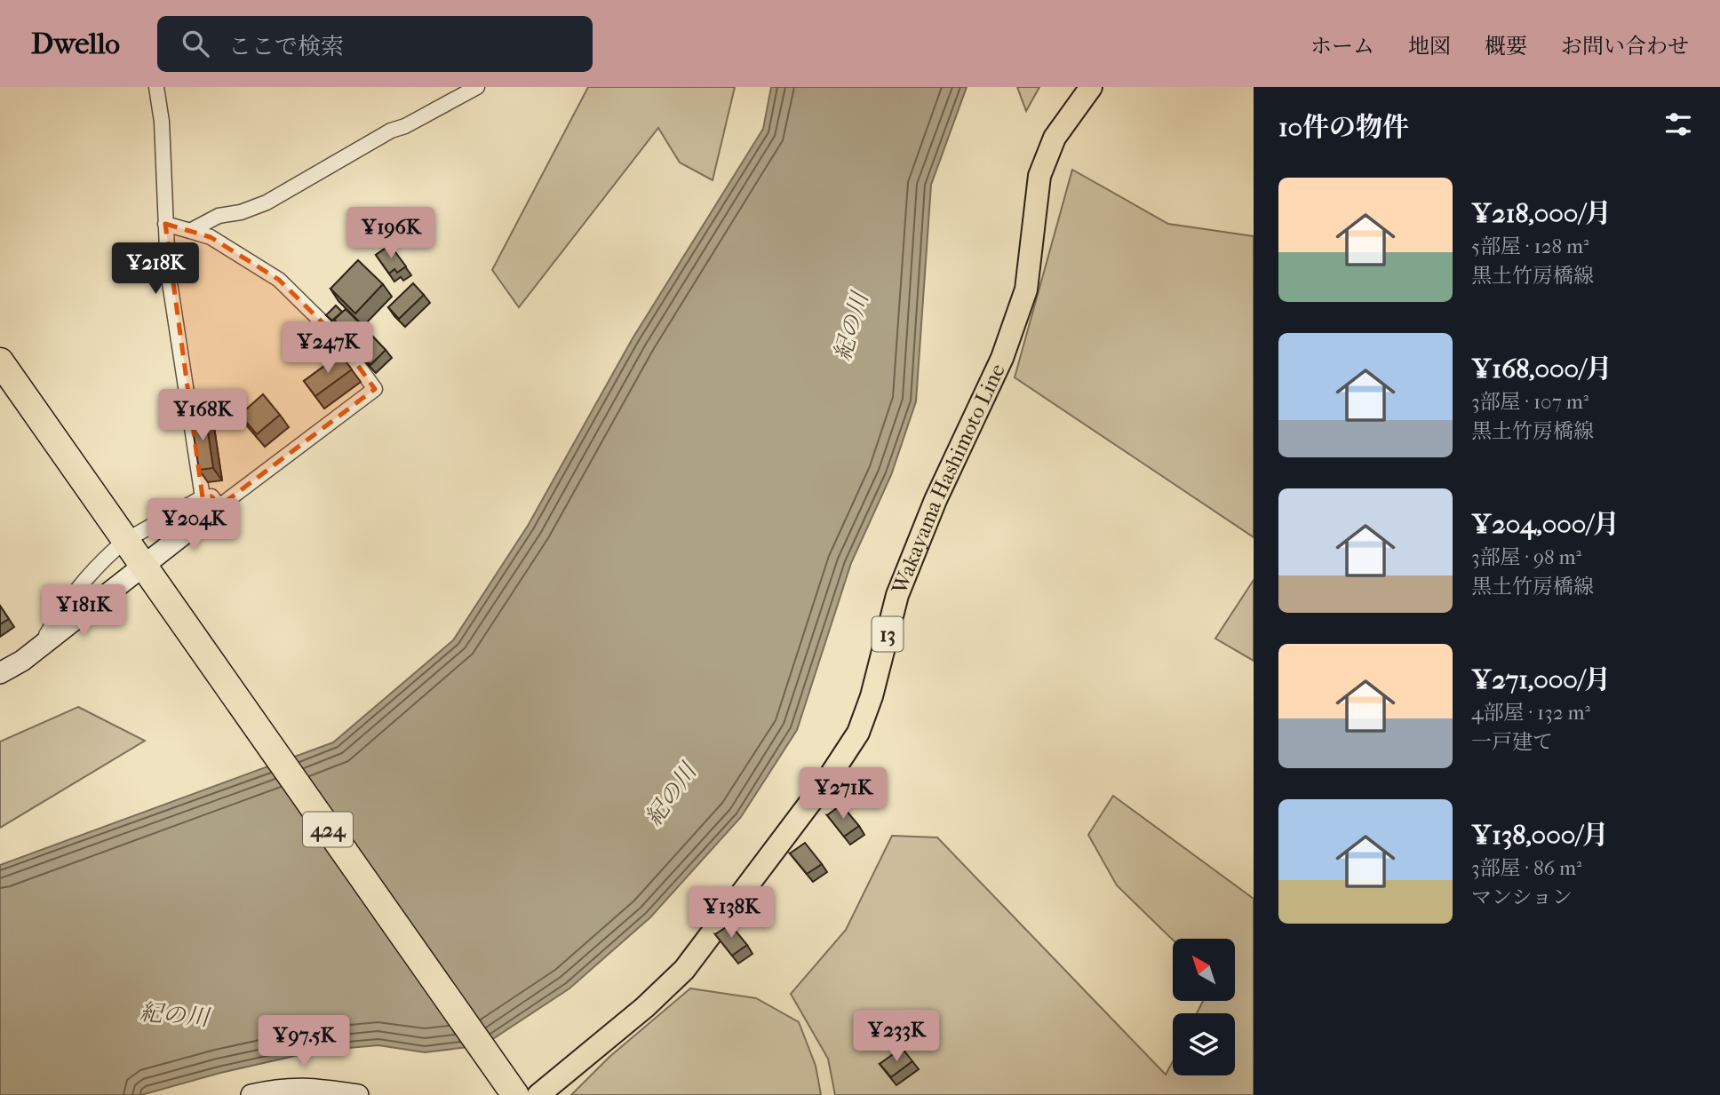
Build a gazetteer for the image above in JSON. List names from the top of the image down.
{
  "streets": {
    "highway": ["424"],
    "main road": ["Wakayama Hashimoto Line", "13"]
  },
  "water": ["紀の川"],
  "north": "top left",
  "page": {
    "header": "Dwello",
    "search": "ここで検索",
    "nav": [
      "ホーム",
      "地図",
      "概要",
      "お問い合わせ"
    ],
    "heading": "10件の物件",
    "list": [
      {
        "name": "¥218,000/月",
        "note": "5部屋 · 128 m² · 黒土竹房橋線"
      },
      {
        "name": "¥168,000/月",
        "note": "3部屋 · 107 m² · 黒土竹房橋線"
      },
      {
        "name": "¥204,000/月",
        "note": "3部屋 · 98 m² · 黒土竹房橋線"
      },
      {
        "name": "¥271,000/月",
        "note": "4部屋 · 132 m² · 一戸建て"
      },
      {
        "name": "¥138,000/月",
        "note": "3部屋 · 86 m² · マンション"
      }
    ],
    "price": [
      "¥196K",
      "¥218K",
      "¥247K",
      "¥168K",
      "¥204K",
      "¥181K",
      "¥271K",
      "¥138K",
      "¥233K",
      "¥97.5K"
    ]
  }
}
